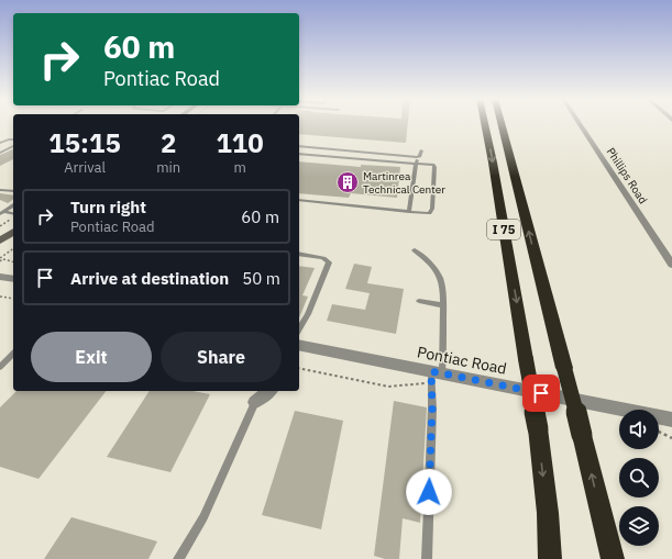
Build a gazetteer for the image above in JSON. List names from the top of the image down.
{
  "streets": {
    "highway": ["I 75"],
    "street": ["Phillips Road", "Pontiac Road"]
  },
  "places": {
    "building": ["Martinrea Technical Center"]
  },
  "page": {
    "turn": ["60 m", "Pontiac Road"],
    "eta": [
      "15:15",
      "Arrival",
      "2",
      "min",
      "110",
      "m"
    ],
    "list": [
      {
        "name": "Turn right",
        "note": "Pontiac Road",
        "value": "60 m"
      },
      {
        "name": "Arrive at destination",
        "value": "50 m"
      }
    ],
    "buttons": ["Exit", "Share"]
  }
}
